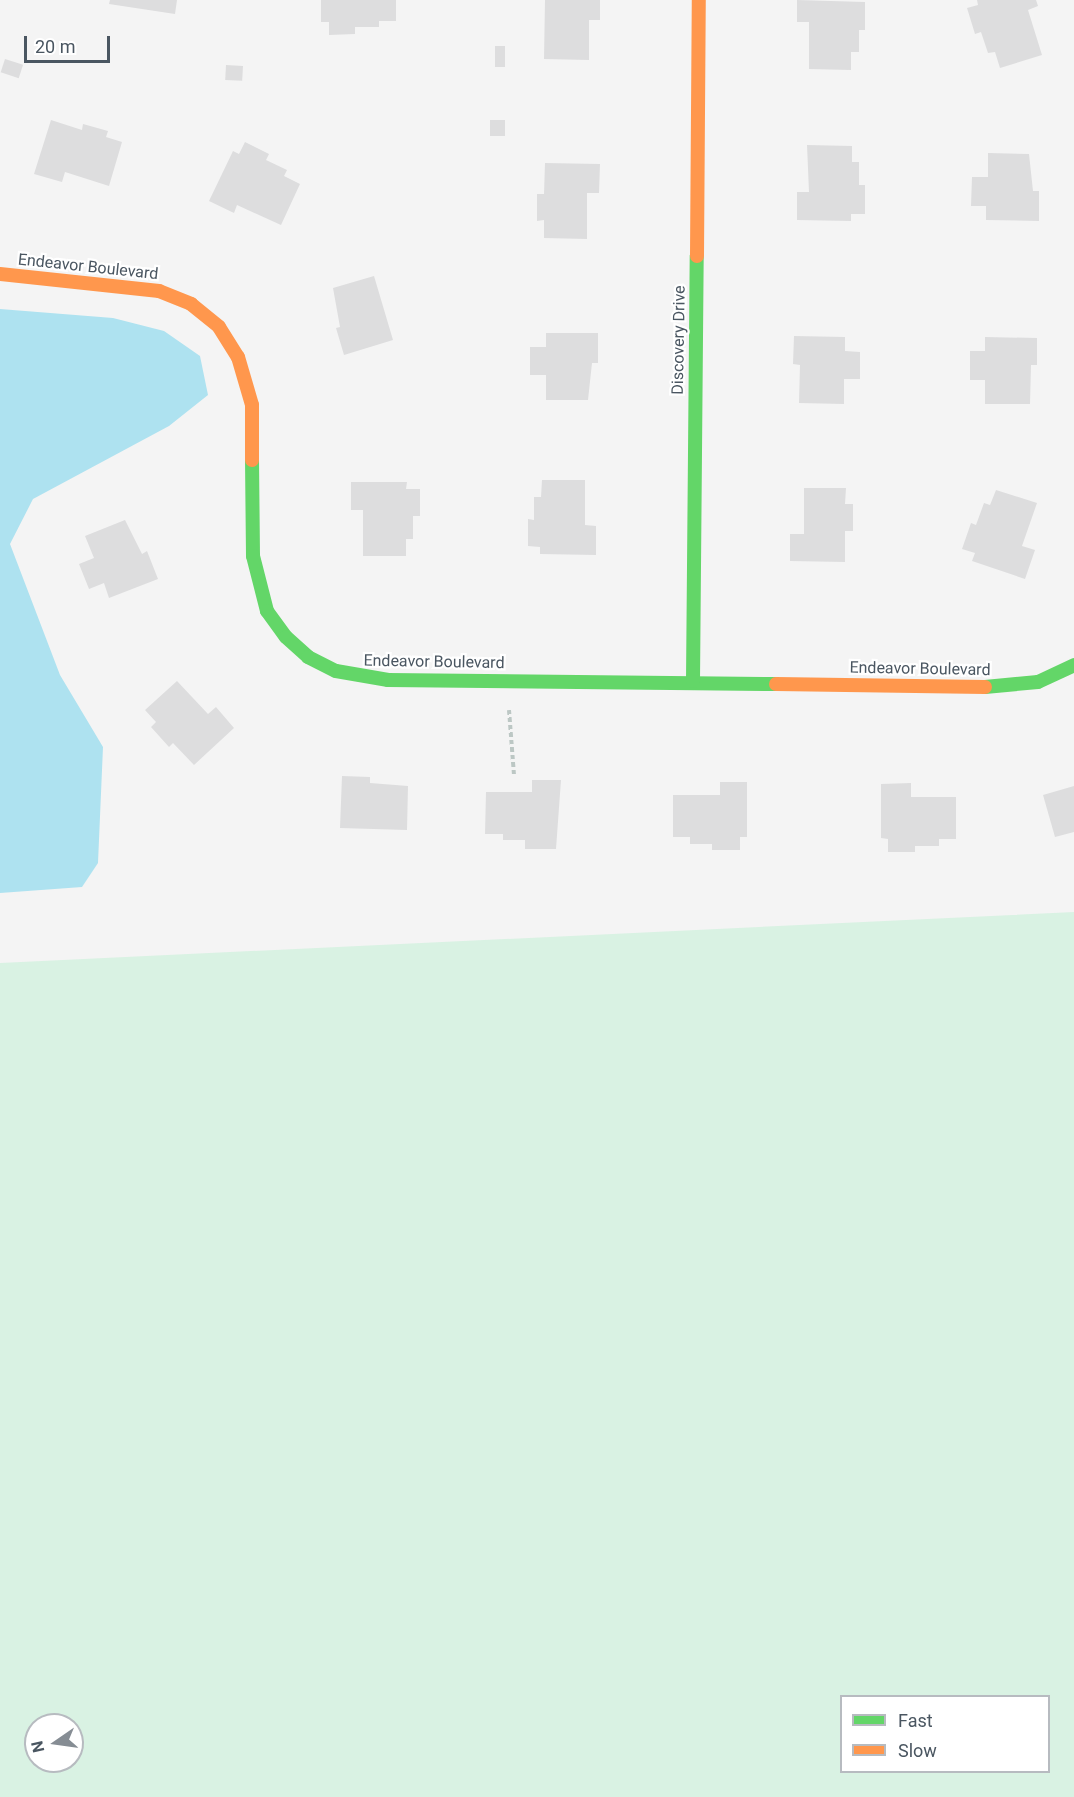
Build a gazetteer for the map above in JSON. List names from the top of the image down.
{
  "streets": {
    "street": ["Endeavor Boulevard", "Discovery Drive"]
  },
  "crossings": [
    ["Endeavor Boulevard", "Discovery Drive"]
  ],
  "legend": ["Fast", "Slow"],
  "scale_bar": "20 m",
  "north": "left"
}
